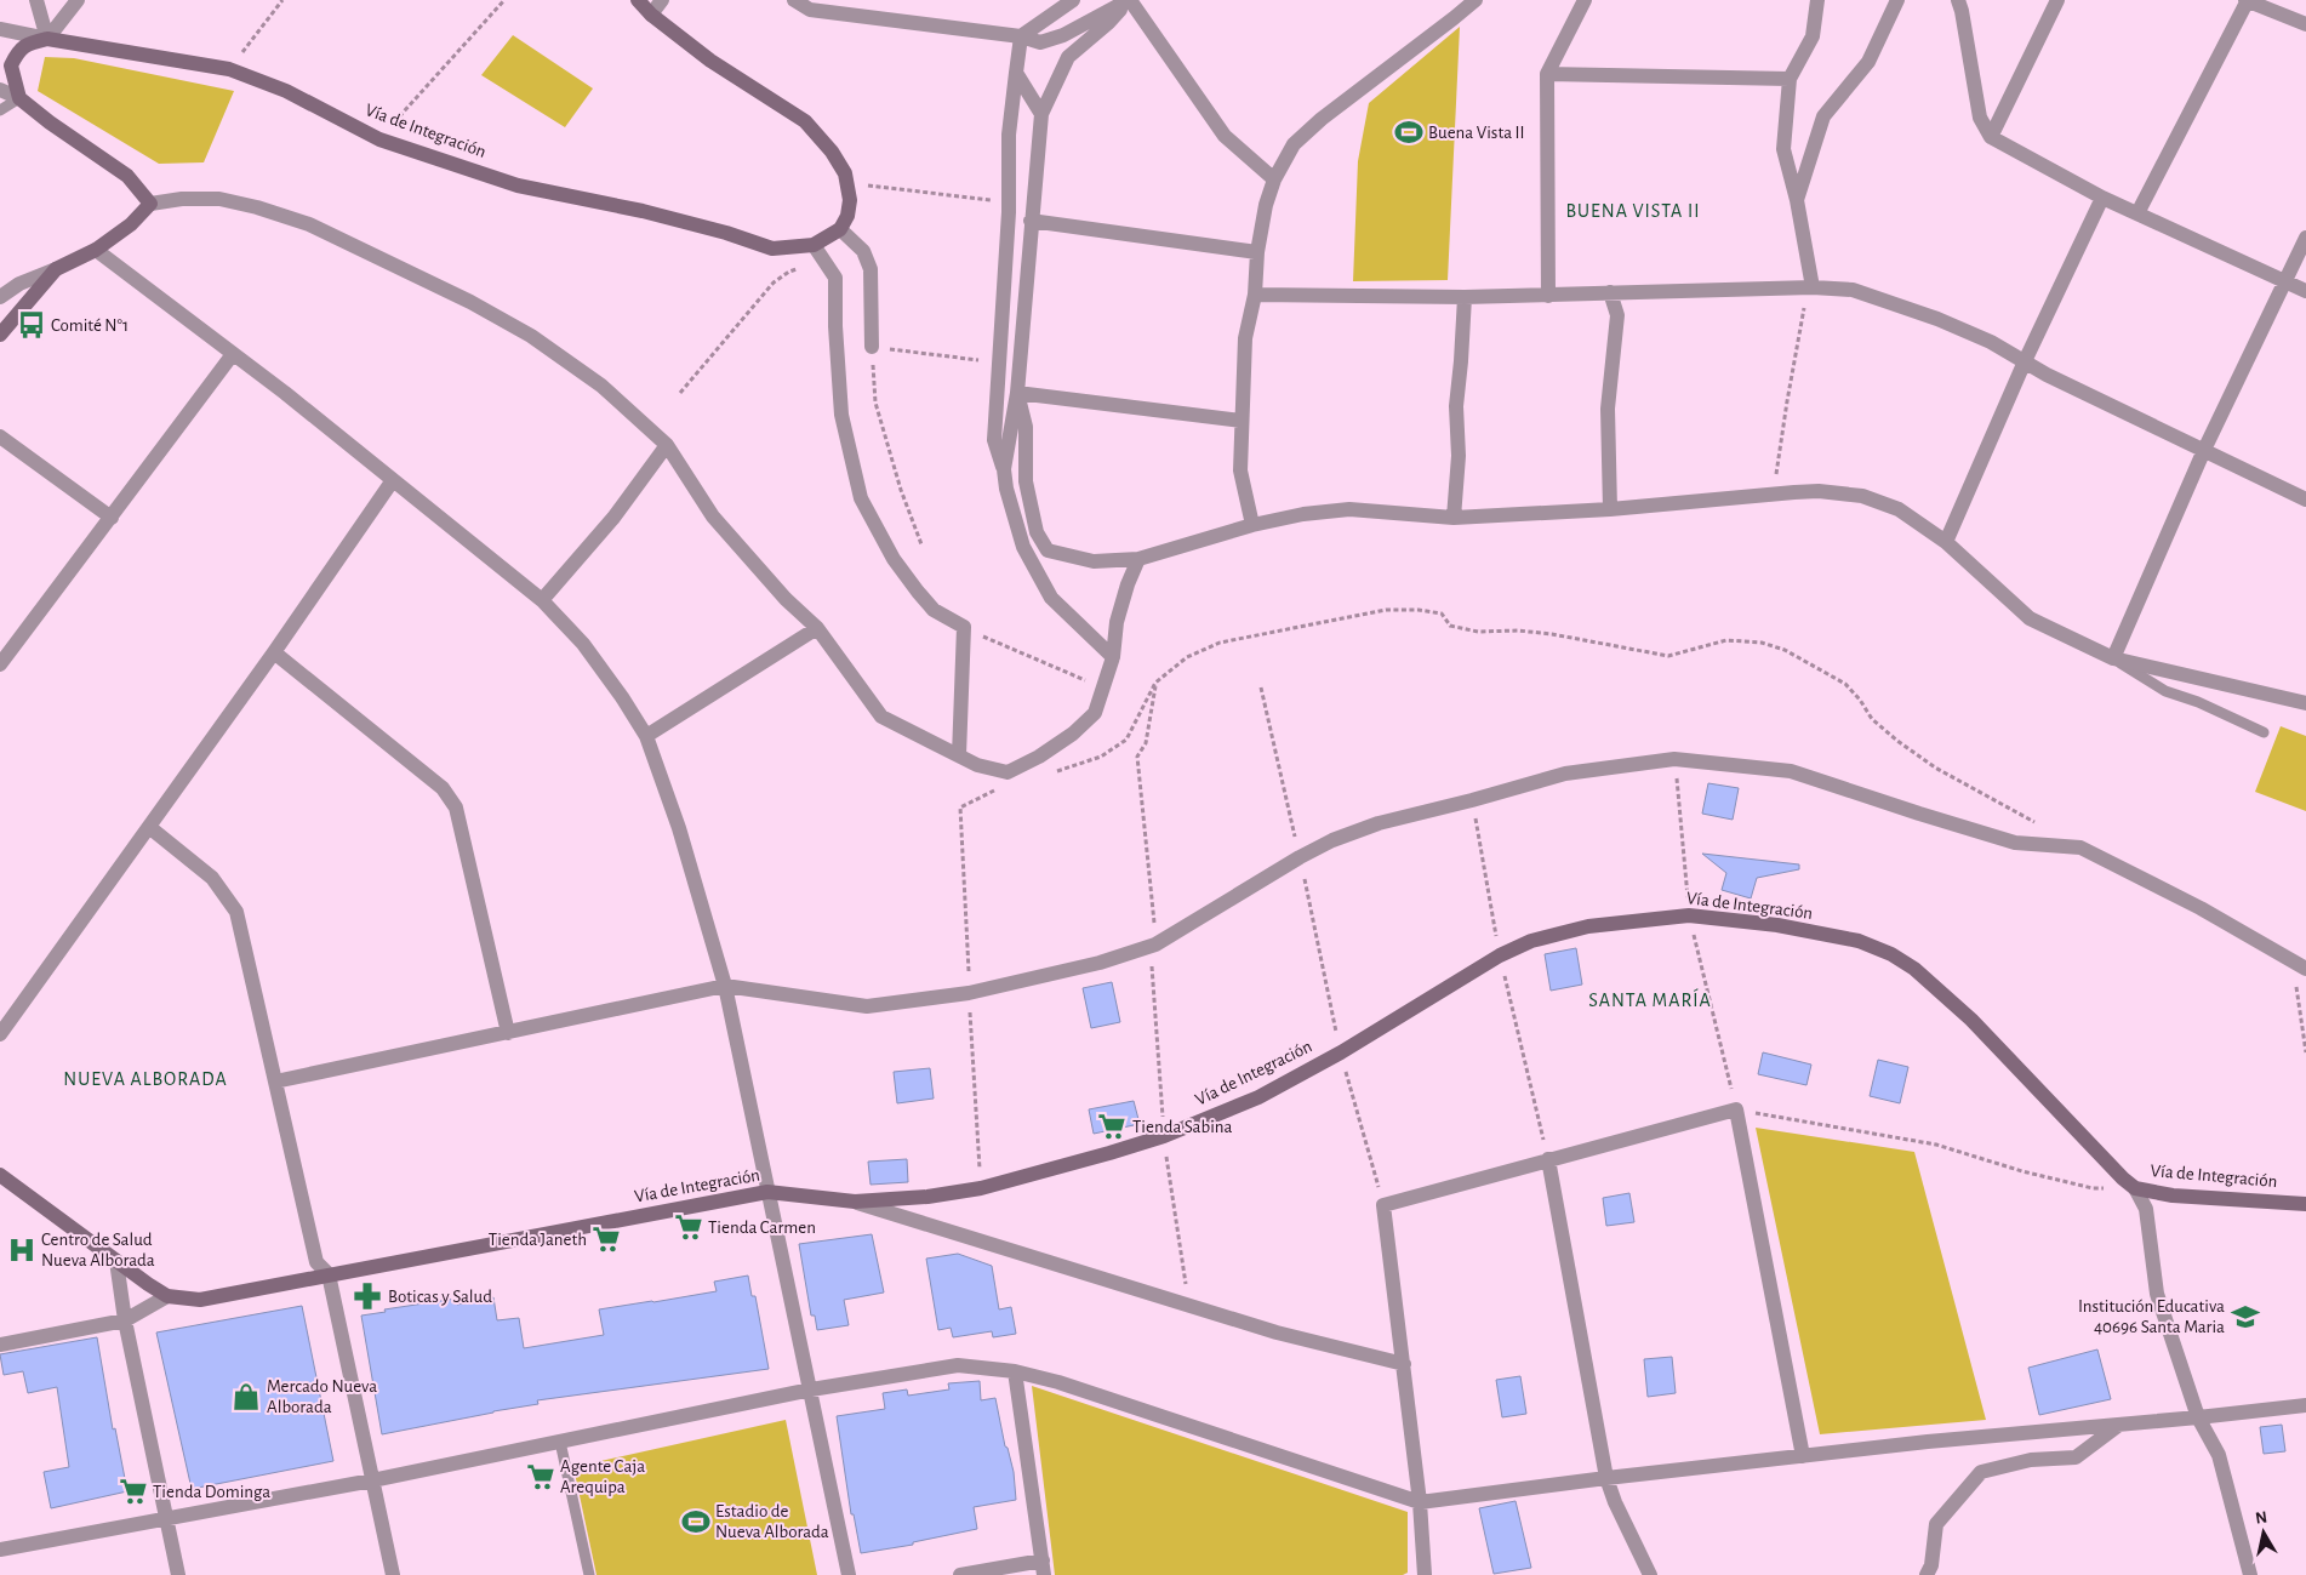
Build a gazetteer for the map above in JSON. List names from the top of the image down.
{
  "streets": {
    "main road": ["Vía de Integración"]
  },
  "districts": ["BUENA VISTA II", "SANTA MARÍA", "NUEVA ALBORADA"],
  "places": {
    "sports": ["Buena Vista II", "Estadio de Nueva Alborada"],
    "bus stop": ["Comité N°1"],
    "supermarket": [
      "Tienda Sabina",
      "Tienda Carmen",
      "Tienda Janeth",
      "Agente Caja Arequipa",
      "Tienda Dominga"
    ],
    "hospital": ["Centro de Salud Nueva Alborada"],
    "pharmacy": ["Boticas y Salud"],
    "school or university": ["Institución Educativa 40696 Santa Maria"],
    "shop": ["Mercado Nueva Alborada"]
  },
  "north": "top"
}
